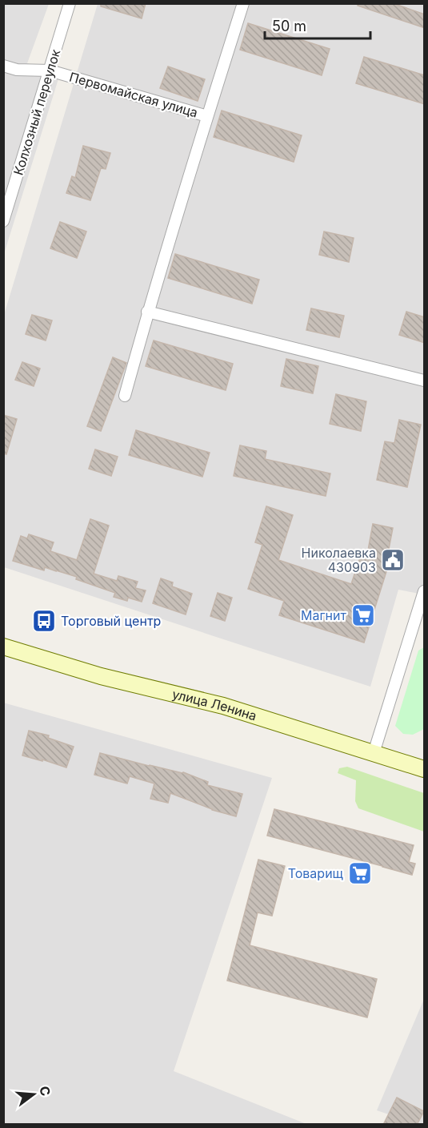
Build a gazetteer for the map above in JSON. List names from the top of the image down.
{
  "streets": {
    "main road": ["улица Ленина"],
    "street": ["Первомайская улица", "Колхозный переулок"]
  },
  "crossings": [
    ["Первомайская улица", "Колхозный переулок"]
  ],
  "places": {
    "public building": ["Николаевка 430903"],
    "supermarket": ["Магнит", "Товарищ"],
    "bus stop": ["Торговый центр"]
  },
  "scale_bar": "50 m",
  "north": "right"
}
